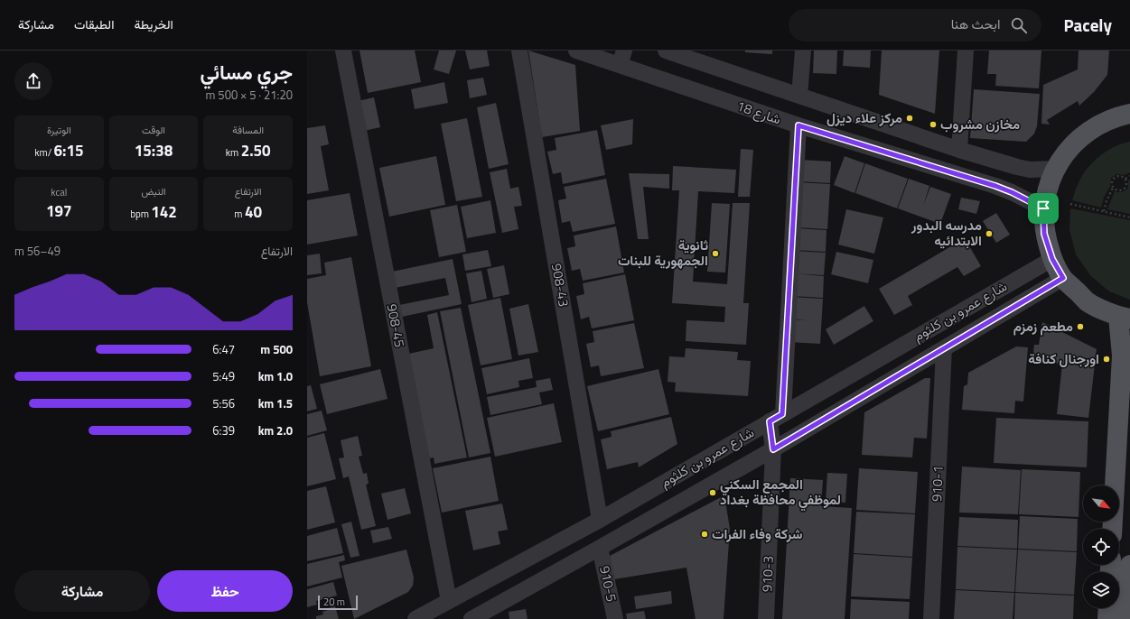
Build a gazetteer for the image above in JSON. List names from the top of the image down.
{
  "streets": {
    "street": [
      "شارع 18",
      "908-43",
      "شارع عمرو بن كلثوم",
      "908-45",
      "910-1",
      "910-3",
      "910-5"
    ]
  },
  "crossings": [
    ["شارع 18", "910-3"],
    ["908-43", "شارع عمرو بن كلثوم"],
    ["شارع عمرو بن كلثوم", "908-45"],
    ["شارع عمرو بن كلثوم", "910-1"],
    ["شارع عمرو بن كلثوم", "910-3"],
    ["شارع عمرو بن كلثوم", "910-5"]
  ],
  "places": [
    "مركز علاء ديزل",
    "مخازن مشروب",
    "مدرسه البدور الابتدائيه",
    "ثانوية الجمهورية للبنات",
    "مطعم زمزم",
    "اورجنال كنافة",
    "المجمع السكني لموظفي محافظة بغداد",
    "شركة وفاء الفرات"
  ],
  "scale_bar": "20 m",
  "north": "bottom right",
  "page": {
    "header": "Pacely",
    "search": "ابحث هنا",
    "nav": ["الخريطة", "الطبقات", "مشاركة"],
    "heading": ["جري مسائي", "21:20 · 5 × 500 m"],
    "stats": [
      ["المسافة", "2.50 km"],
      ["الوقت", "15:38"],
      ["الوتيرة", "6:15 /km"],
      ["الارتفاع", "40 m"],
      ["النبض", "142 bpm"],
      ["kcal", "197"]
    ],
    "chart": ["الارتفاع", "49–56 m"],
    "list": [
      {
        "name": "500 m",
        "note": "6:47"
      },
      {
        "name": "1.0 km",
        "note": "5:49"
      },
      {
        "name": "1.5 km",
        "note": "5:56"
      },
      {
        "name": "2.0 km",
        "note": "6:39"
      }
    ],
    "buttons": ["حفظ", "مشاركة"],
    "scale": "20 m"
  }
}
